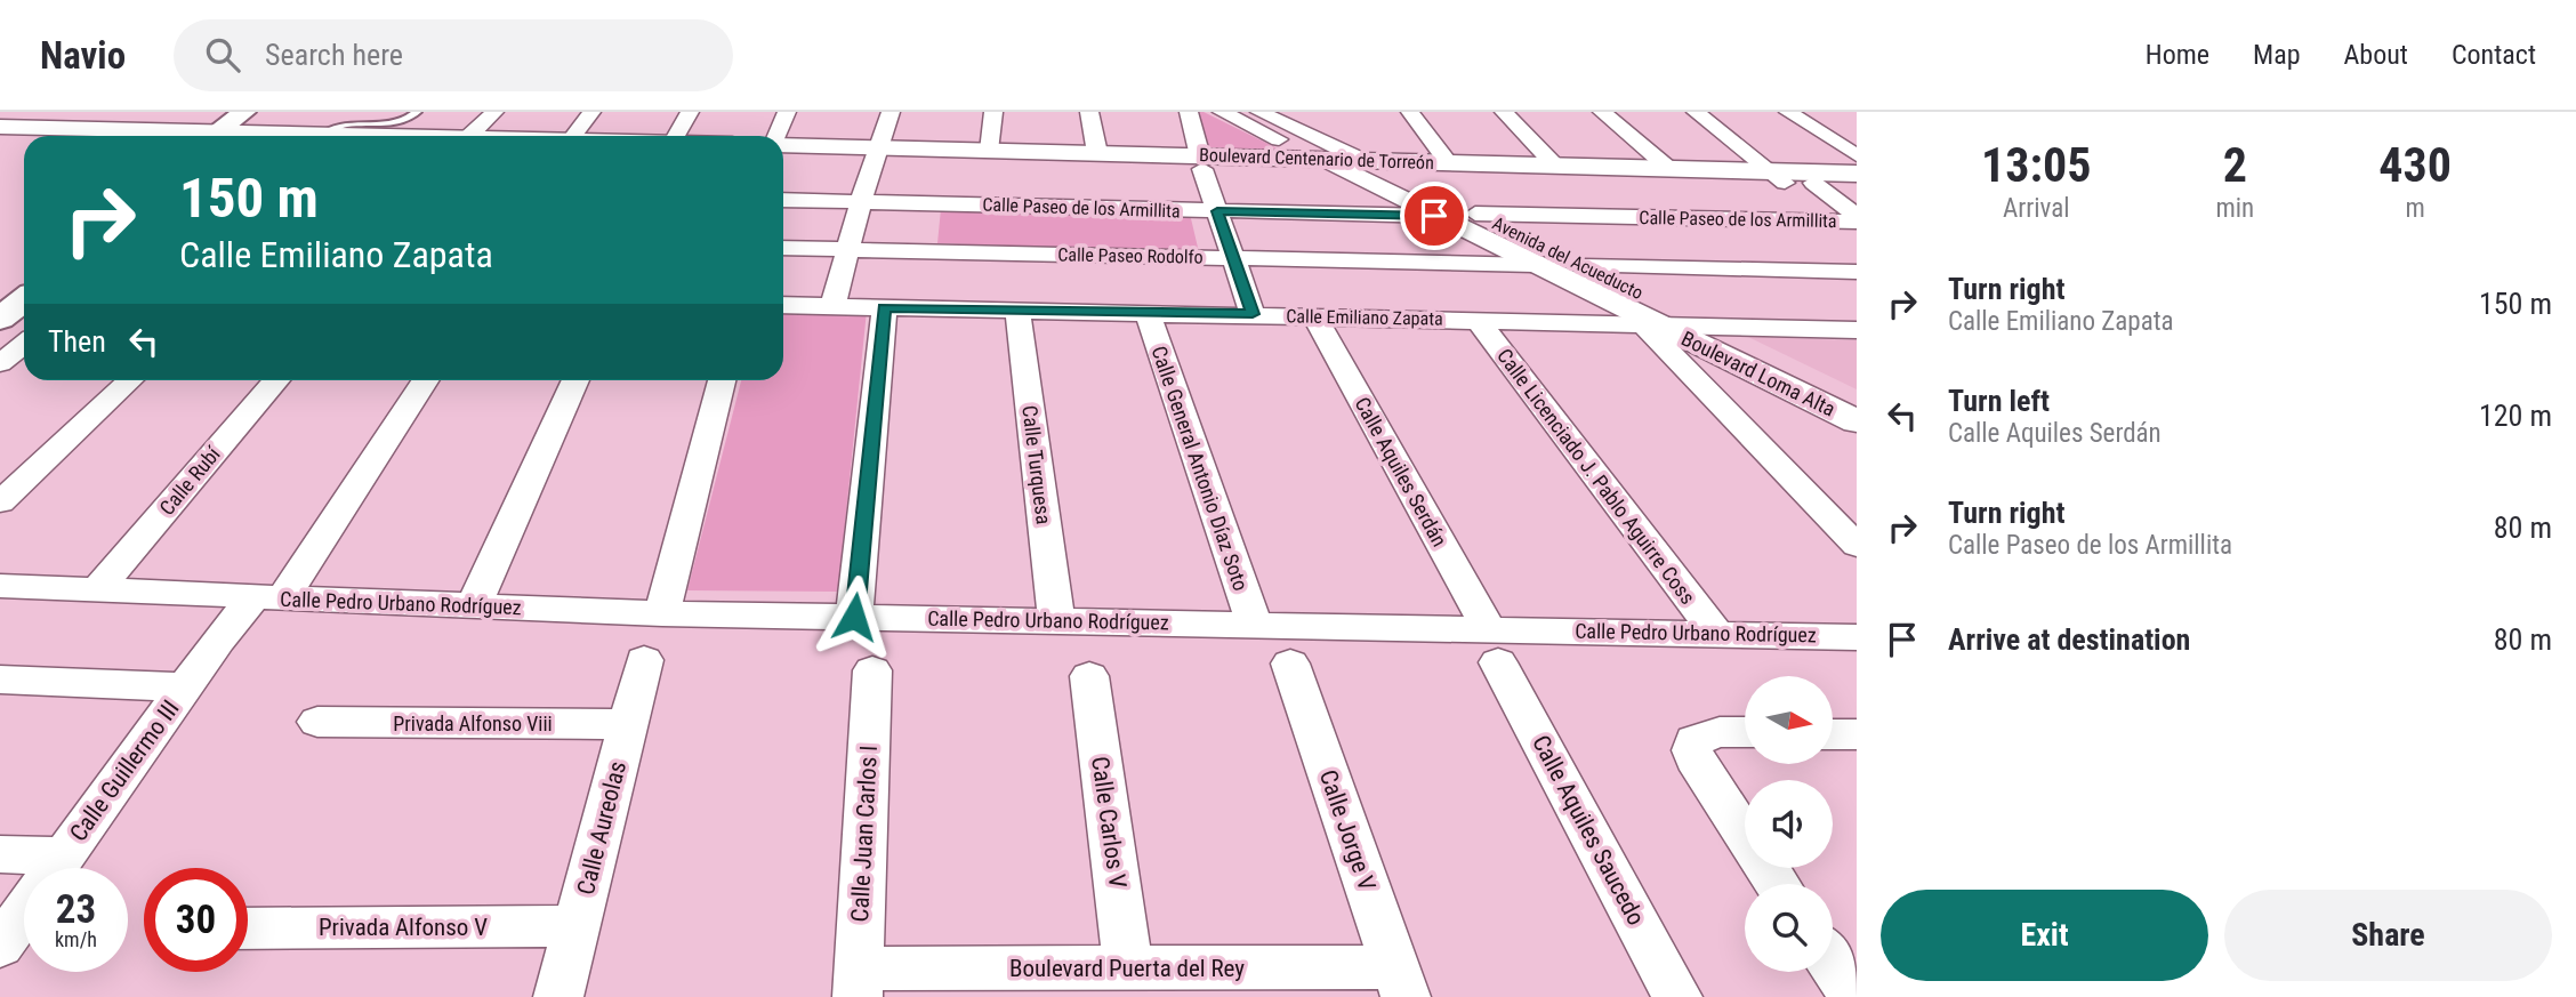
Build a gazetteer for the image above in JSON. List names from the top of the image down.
{
  "streets": {
    "street": [
      "Boulevard Centenario de Torreón",
      "Calle Paseo de los Armillita",
      "Calle Paseo Rodolfo",
      "Avenida del Acueducto",
      "Calle Emiliano Zapata",
      "Boulevard Loma Alta",
      "Calle Turquesa",
      "Calle General Antonio Díaz Soto",
      "Calle Aquiles Serdán",
      "Calle Licenciado J. Pablo Aguirre Coss",
      "Calle Rubí",
      "Calle Pedro Urbano Rodríguez",
      "Privada Alfonso Viii",
      "Calle Guillermo III",
      "Calle Carlos V",
      "Calle Aureolas",
      "Calle Jorge V",
      "Calle Aquiles Saucedo",
      "Calle Juan Carlos I",
      "Privada Alfonso V",
      "Boulevard Puerta del Rey"
    ]
  },
  "crossings": [
    ["Boulevard Centenario de Torreón", "Avenida del Acueducto"],
    ["Calle Paseo de los Armillita", "Avenida del Acueducto"],
    ["Calle Paseo Rodolfo", "Avenida del Acueducto"],
    ["Avenida del Acueducto", "Calle Emiliano Zapata"],
    ["Avenida del Acueducto", "Boulevard Loma Alta"],
    ["Calle Emiliano Zapata", "Boulevard Loma Alta"],
    ["Calle Emiliano Zapata", "Calle Turquesa"],
    ["Calle Emiliano Zapata", "Calle General Antonio Díaz Soto"],
    ["Calle Emiliano Zapata", "Calle Aquiles Serdán"],
    ["Calle Emiliano Zapata", "Calle Licenciado J. Pablo Aguirre Coss"],
    ["Calle Turquesa", "Calle Pedro Urbano Rodríguez"],
    ["Calle General Antonio Díaz Soto", "Calle Pedro Urbano Rodríguez"],
    ["Calle Aquiles Serdán", "Calle Pedro Urbano Rodríguez"],
    ["Calle Aquiles Serdán", "Calle Aquiles Saucedo"],
    ["Calle Licenciado J. Pablo Aguirre Coss", "Calle Pedro Urbano Rodríguez"],
    ["Calle Rubí", "Calle Pedro Urbano Rodríguez"],
    ["Calle Pedro Urbano Rodríguez", "Calle Guillermo III"],
    ["Calle Pedro Urbano Rodríguez", "Calle Aquiles Saucedo"],
    ["Privada Alfonso Viii", "Calle Aureolas"],
    ["Calle Carlos V", "Boulevard Puerta del Rey"],
    ["Calle Aureolas", "Privada Alfonso V"],
    ["Calle Jorge V", "Boulevard Puerta del Rey"],
    ["Calle Juan Carlos I", "Boulevard Puerta del Rey"]
  ],
  "north": "right",
  "page": {
    "header": "Navio",
    "search": "Search here",
    "nav": [
      "Home",
      "Map",
      "About",
      "Contact"
    ],
    "eta": [
      "13:05",
      "Arrival",
      "2",
      "min",
      "430",
      "m"
    ],
    "turn": ["150 m", "Calle Emiliano Zapata"],
    "list": [
      {
        "name": "Turn right",
        "note": "Calle Emiliano Zapata",
        "value": "150 m"
      },
      {
        "name": "Turn left",
        "note": "Calle Aquiles Serdán",
        "value": "120 m"
      },
      {
        "name": "Turn right",
        "note": "Calle Paseo de los Armillita",
        "value": "80 m"
      },
      {
        "name": "Arrive at destination",
        "value": "80 m"
      }
    ],
    "then": "Then",
    "speed": "23 km/h",
    "limit": "30",
    "buttons": ["Exit", "Share"]
  }
}
